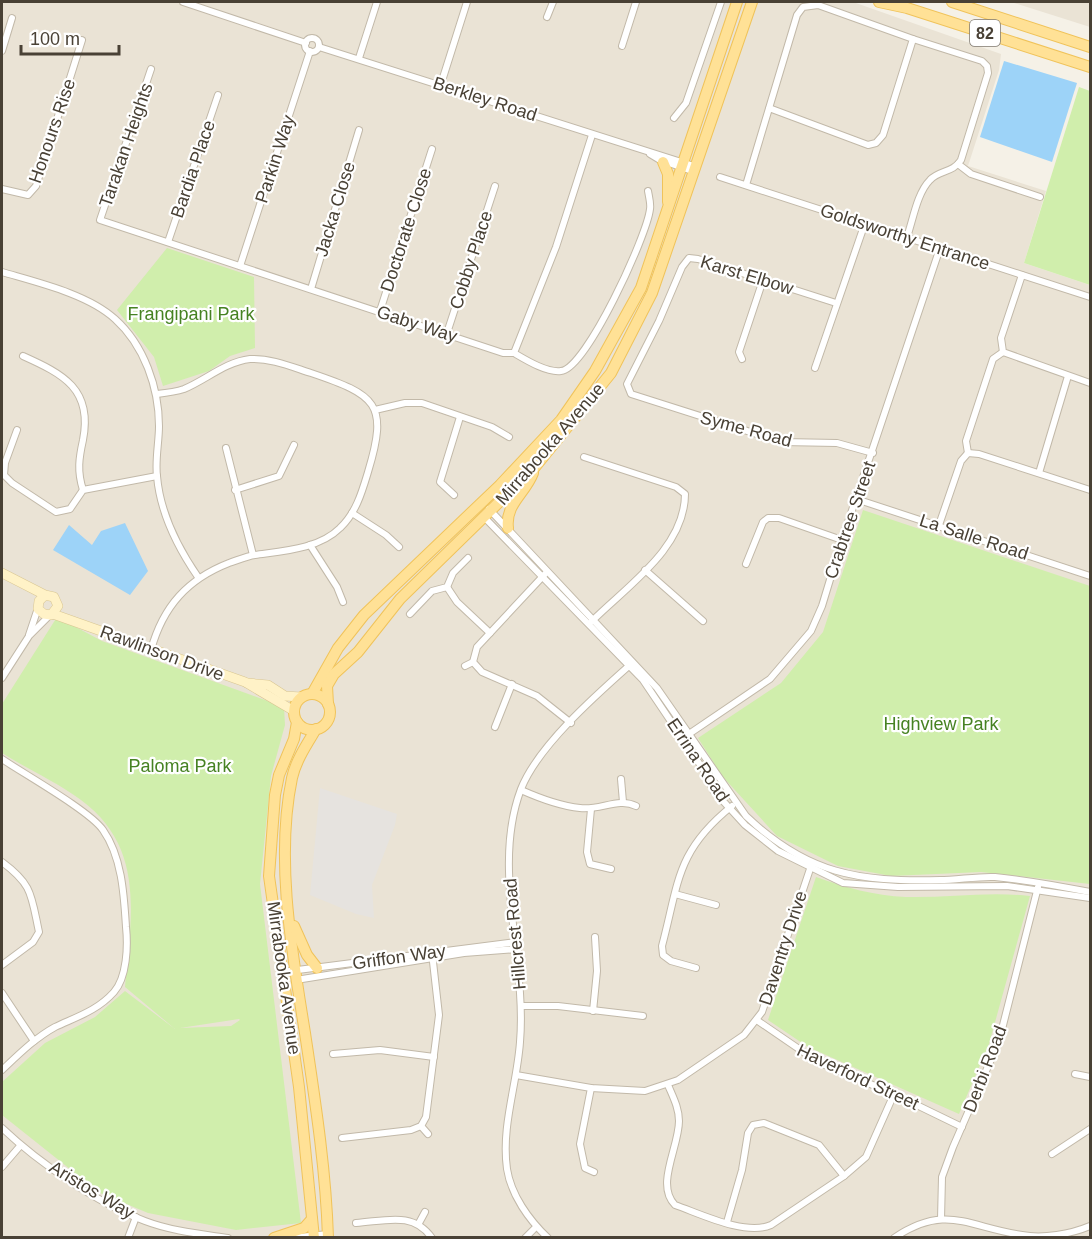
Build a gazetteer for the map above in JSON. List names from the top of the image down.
{
  "streets": {
    "main road": ["82", "Mirrabooka Avenue"],
    "street": [
      "Berkley Road",
      "Honours Rise",
      "Tarakan Heights",
      "Parkin Way",
      "Bardia Place",
      "Jacka Close",
      "Doctorate Close",
      "Goldsworthy Entrance",
      "Cobby Place",
      "Karst Elbow",
      "Gaby Way",
      "Syme Road",
      "Crabtree Street",
      "La Salle Road",
      "Rawlinson Drive",
      "Errina Road",
      "Hillcrest Road",
      "Daventry Drive",
      "Griffon Way",
      "Derbi Road",
      "Haverford Street",
      "Aristos Way"
    ]
  },
  "crossings": [
    ["Berkley Road", "Mirrabooka Avenue"],
    ["Tarakan Heights", "Gaby Way"],
    ["Parkin Way", "Gaby Way"],
    ["Bardia Place", "Gaby Way"],
    ["Jacka Close", "Gaby Way"],
    ["Doctorate Close", "Gaby Way"],
    ["Goldsworthy Entrance", "Crabtree Street"],
    ["Cobby Place", "Gaby Way"],
    ["Karst Elbow", "Syme Road"],
    ["Syme Road", "Crabtree Street"],
    ["Mirrabooka Avenue", "Rawlinson Drive"],
    ["Mirrabooka Avenue", "Errina Road"],
    ["Mirrabooka Avenue", "Griffon Way"],
    ["Crabtree Street", "La Salle Road"],
    ["Crabtree Street", "Errina Road"],
    ["Errina Road", "Hillcrest Road"],
    ["Errina Road", "Daventry Drive"],
    ["Errina Road", "Derbi Road"],
    ["Hillcrest Road", "Daventry Drive"],
    ["Hillcrest Road", "Griffon Way"],
    ["Daventry Drive", "Haverford Street"],
    ["Derbi Road", "Haverford Street"]
  ],
  "parks": ["Frangipani Park", "Highview Park", "Paloma Park"],
  "scale_bar": "100 m"
}
